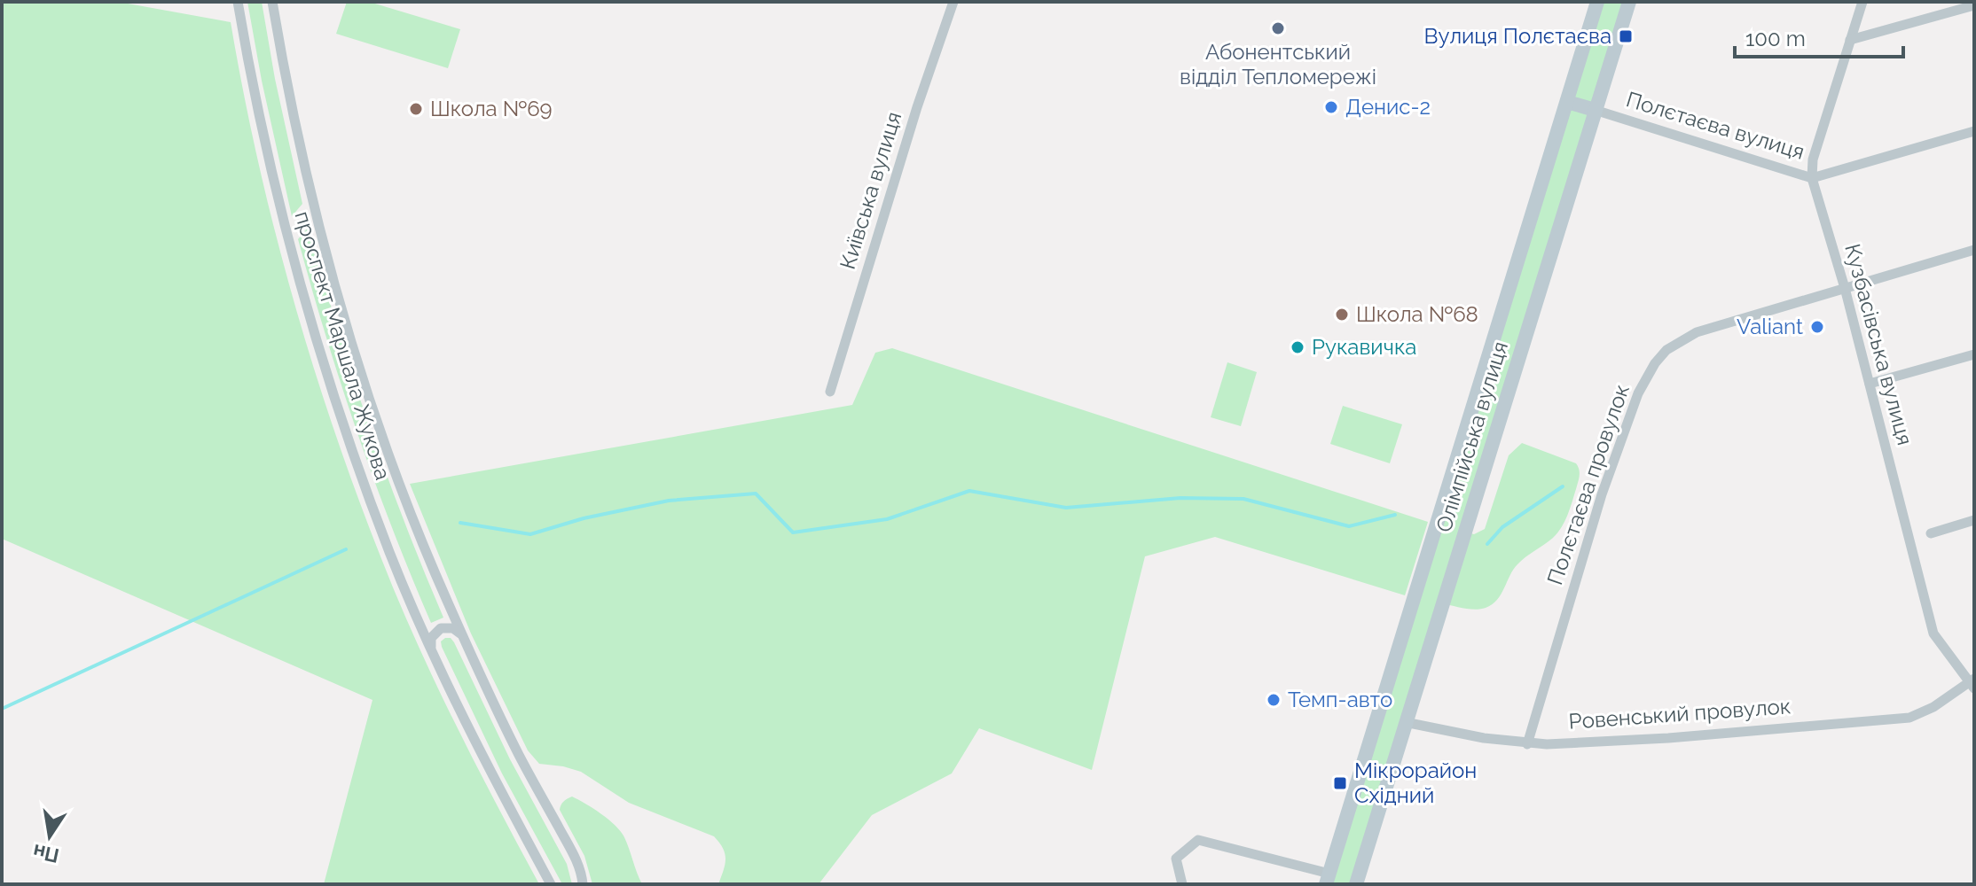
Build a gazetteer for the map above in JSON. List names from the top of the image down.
{
  "streets": {
    "main road": ["Полєтаєва вулиця", "Олімпійська вулиця", "Ровенський провулок"],
    "street": [
      "Київська вулиця",
      "Кузбасівська вулиця",
      "проспект Маршала Жукова",
      "Полєтаєва провулок"
    ]
  },
  "crossings": [
    ["Полєтаєва вулиця", "Кузбасівська вулиця"],
    ["Полєтаєва вулиця", "Олімпійська вулиця"],
    ["Кузбасівська вулиця", "Полєтаєва провулок"],
    ["Кузбасівська вулиця", "Ровенський провулок"],
    ["Олімпійська вулиця", "Ровенський провулок"],
    ["Полєтаєва провулок", "Ровенський провулок"]
  ],
  "places": {
    "other": [
      "Абонентський відділ Тепломережі",
      "Денис-2",
      "Школа №69",
      "Школа №68",
      "Valiant",
      "Рукавичка",
      "Темп-авто"
    ],
    "transit": ["Вулиця Полєтаєва", "Мікрорайон Східний"]
  },
  "scale_bar": "100 m",
  "north": "bottom"
}
